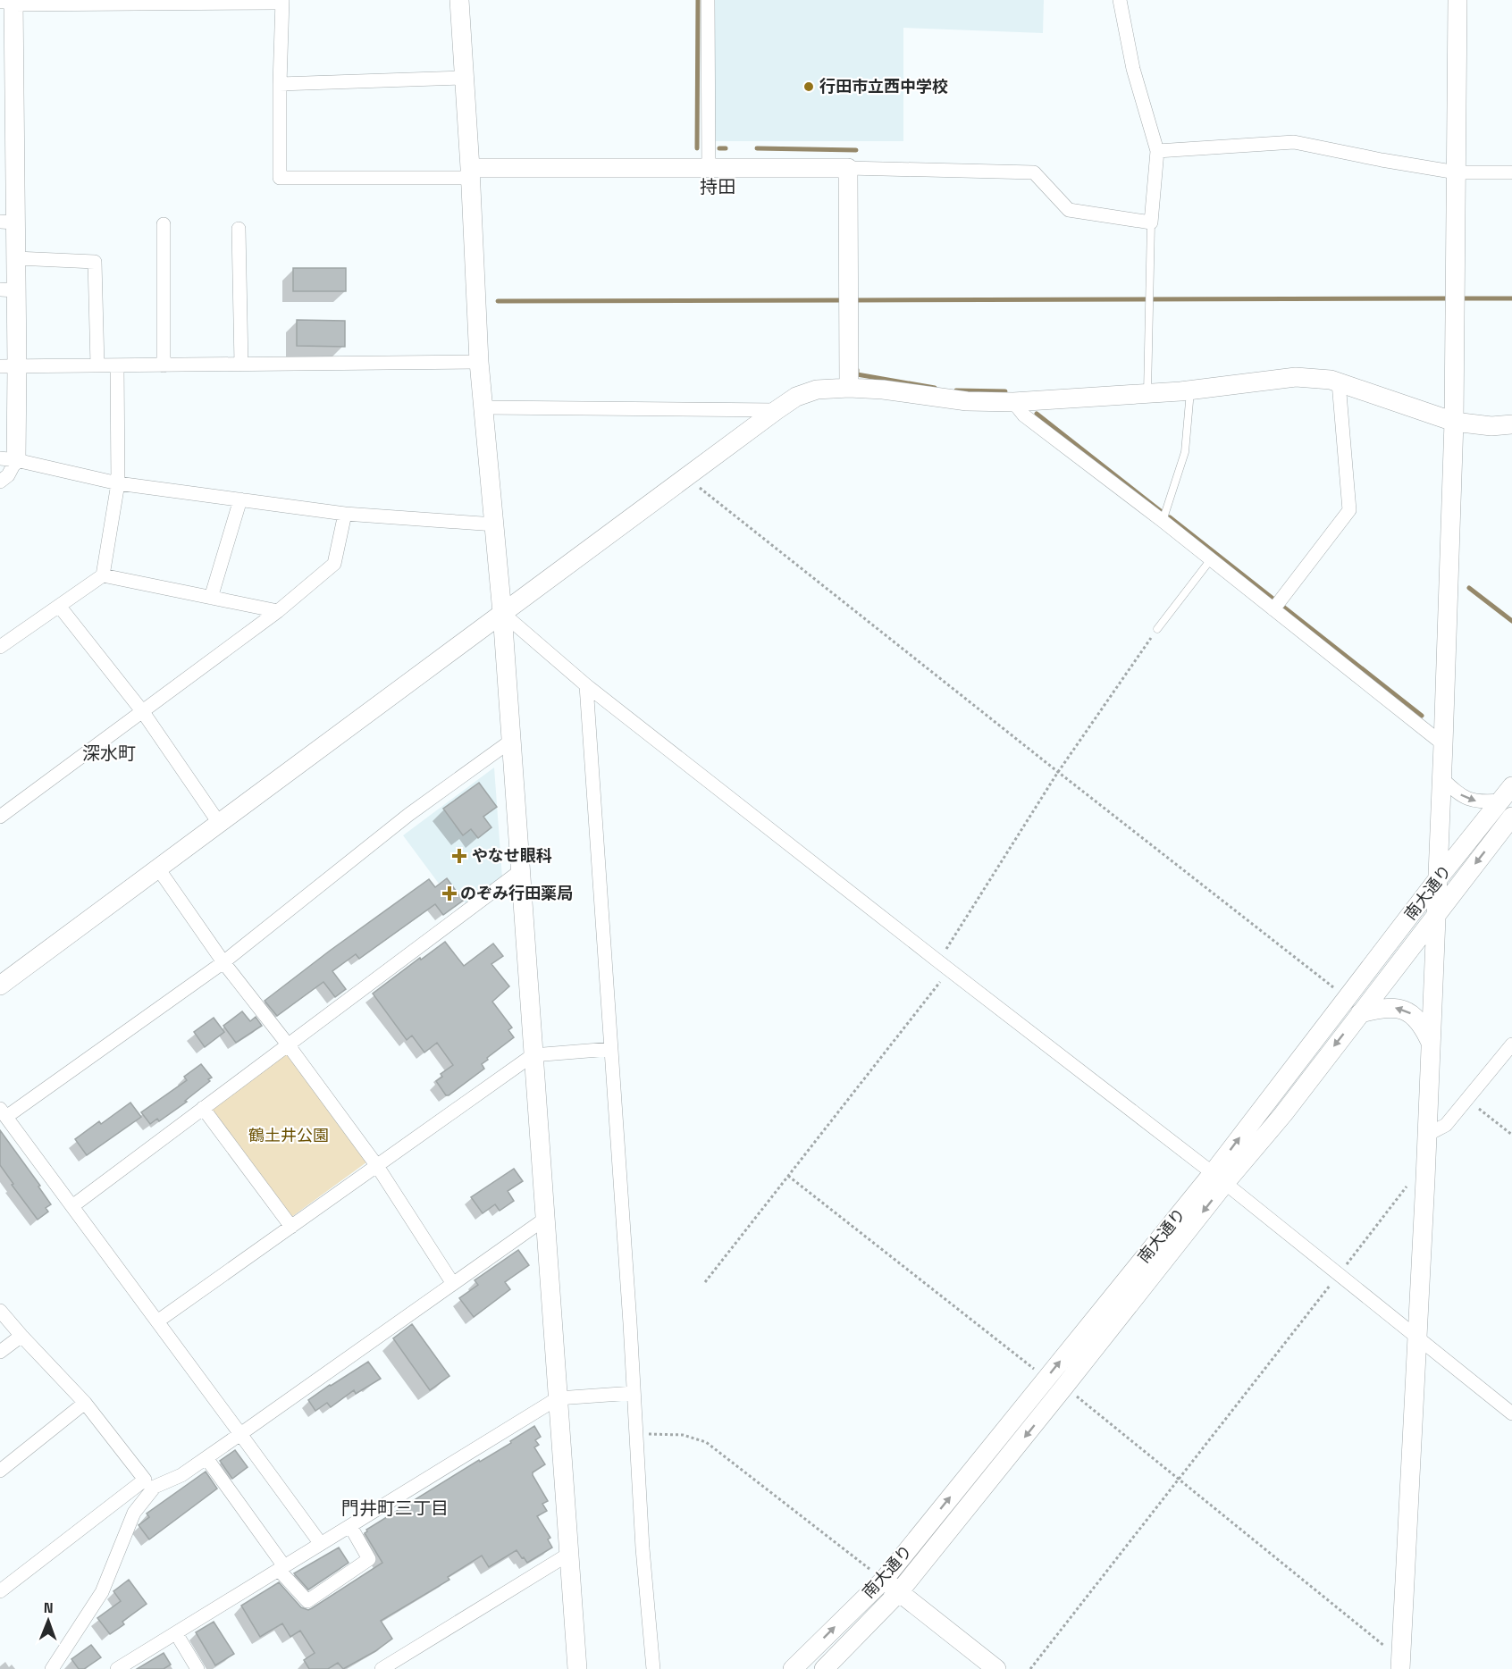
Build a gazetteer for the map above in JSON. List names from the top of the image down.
{
  "streets": {
    "street": ["南大通り"]
  },
  "districts": ["持田", "深水町", "門井町三丁目"],
  "parks": ["鶴土井公園"],
  "places": {
    "other": ["行田市立西中学校"],
    "health": ["やなせ眼科", "のぞみ行田薬局"]
  },
  "north": "top"
}
